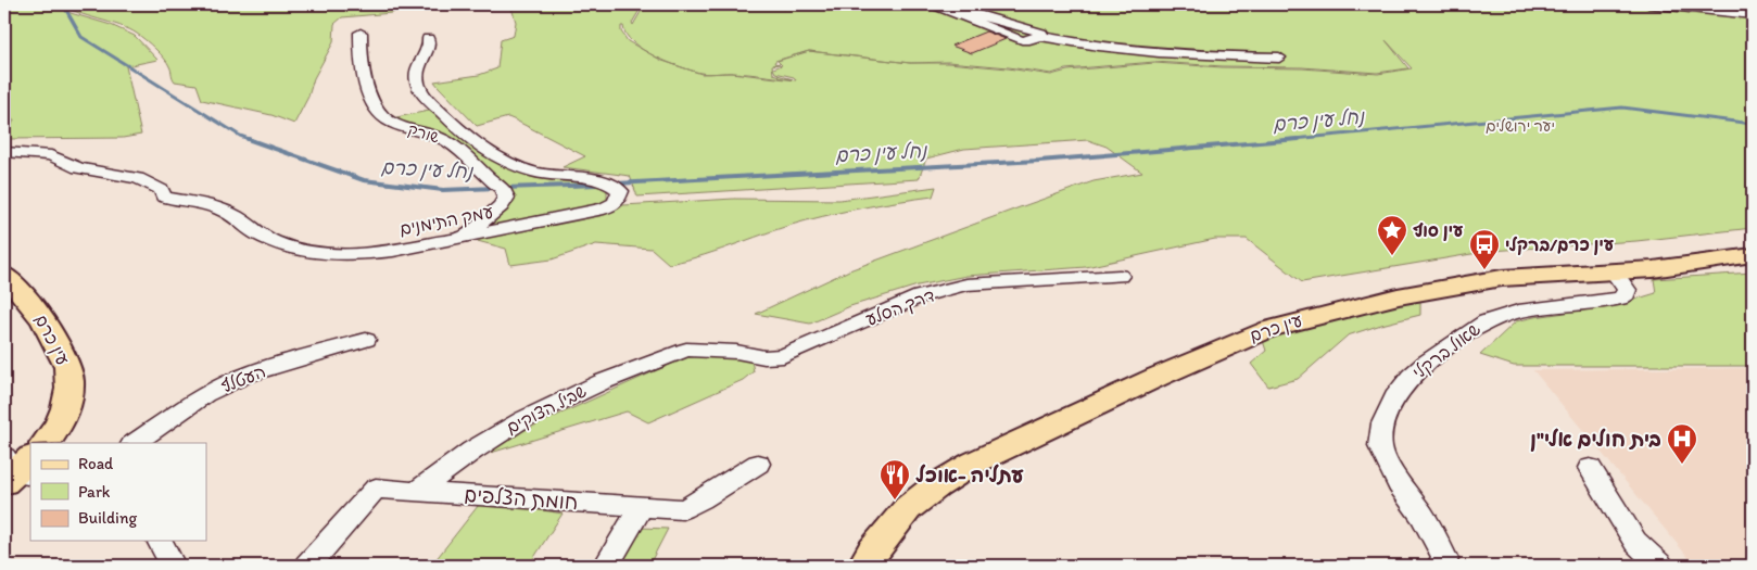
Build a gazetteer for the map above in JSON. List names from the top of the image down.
{
  "streets": {
    "main road": ["עין כרם"],
    "street": [
      "שורק",
      "עמק התימנים",
      "דרך הסלע",
      "שאול ברקלי",
      "העטלף",
      "שביל הצוקים",
      "חומת הצלפים"
    ]
  },
  "crossings": [
    ["שורק", "עמק התימנים"],
    ["דרך הסלע", "שביל הצוקים"],
    ["עין כרם", "שאול ברקלי"],
    ["שביל הצוקים", "חומת הצלפים"]
  ],
  "water": ["נחל עין כרם"],
  "parks": ["יער ירושלים"],
  "places": {
    "place": ["עין סוף"],
    "bus stop": ["עין כרם/ברקלי"],
    "hospital": ["בית חולים אלי\"ן"],
    "restaurant": ["עתליה -אוכל"]
  },
  "legend": ["Road", "Park", "Building"]
}
